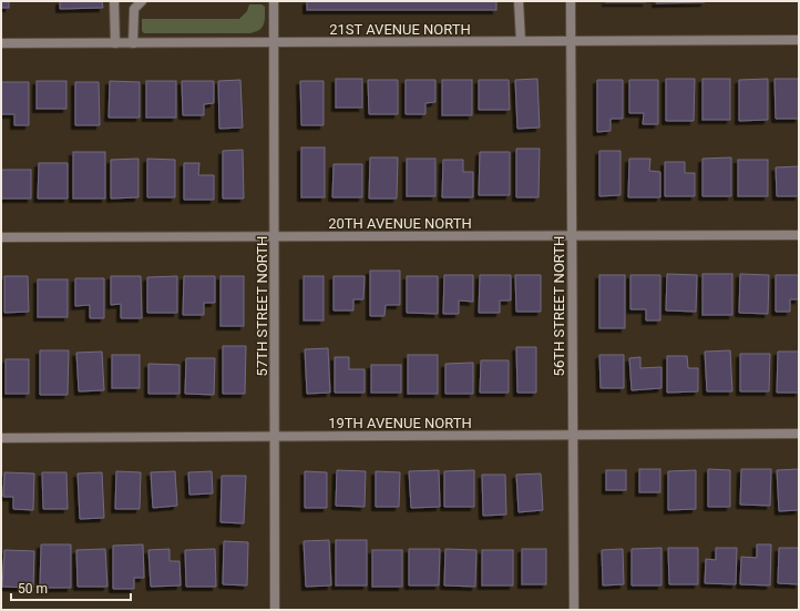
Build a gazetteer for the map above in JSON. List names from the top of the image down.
{
  "streets": {
    "street": [
      "21ST AVENUE NORTH",
      "20TH AVENUE NORTH",
      "57TH STREET NORTH",
      "56TH STREET NORTH",
      "19TH AVENUE NORTH"
    ]
  },
  "crossings": [
    ["21ST AVENUE NORTH", "57TH STREET NORTH"],
    ["21ST AVENUE NORTH", "56TH STREET NORTH"],
    ["20TH AVENUE NORTH", "57TH STREET NORTH"],
    ["20TH AVENUE NORTH", "56TH STREET NORTH"],
    ["57TH STREET NORTH", "19TH AVENUE NORTH"],
    ["56TH STREET NORTH", "19TH AVENUE NORTH"]
  ],
  "scale_bar": "50 m"
}
